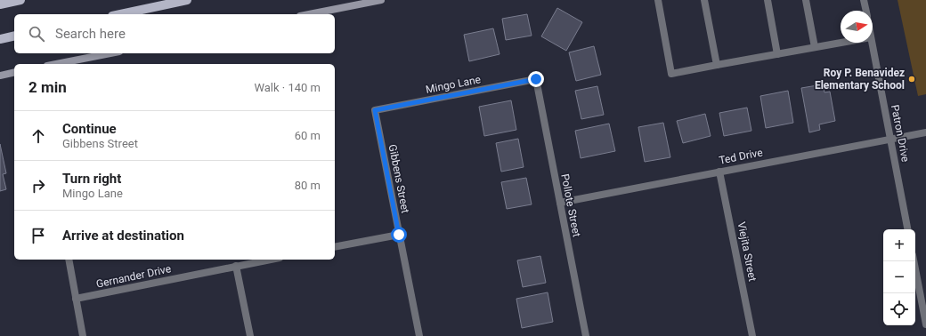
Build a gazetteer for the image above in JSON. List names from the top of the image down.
{
  "streets": {
    "street": [
      "Mingo Lane",
      "Patron Drive",
      "Ted Drive",
      "Gibbens Street",
      "Pollote Street",
      "Viejita Street",
      "Gernander Drive"
    ]
  },
  "crossings": [
    ["Mingo Lane", "Gibbens Street"],
    ["Mingo Lane", "Pollote Street"],
    ["Patron Drive", "Ted Drive"],
    ["Ted Drive", "Pollote Street"],
    ["Ted Drive", "Viejita Street"]
  ],
  "places": ["Roy P. Benavidez Elementary School"],
  "north": "right",
  "page": {
    "search": "Search here",
    "heading": ["2 min", "Walk · 140 m"],
    "list": [
      ["Continue", "Gibbens Street", "60 m"],
      ["Turn right", "Mingo Lane", "80 m"],
      "Arrive at destination"
    ],
    "map_buttons": ["+", "−"]
  }
}
